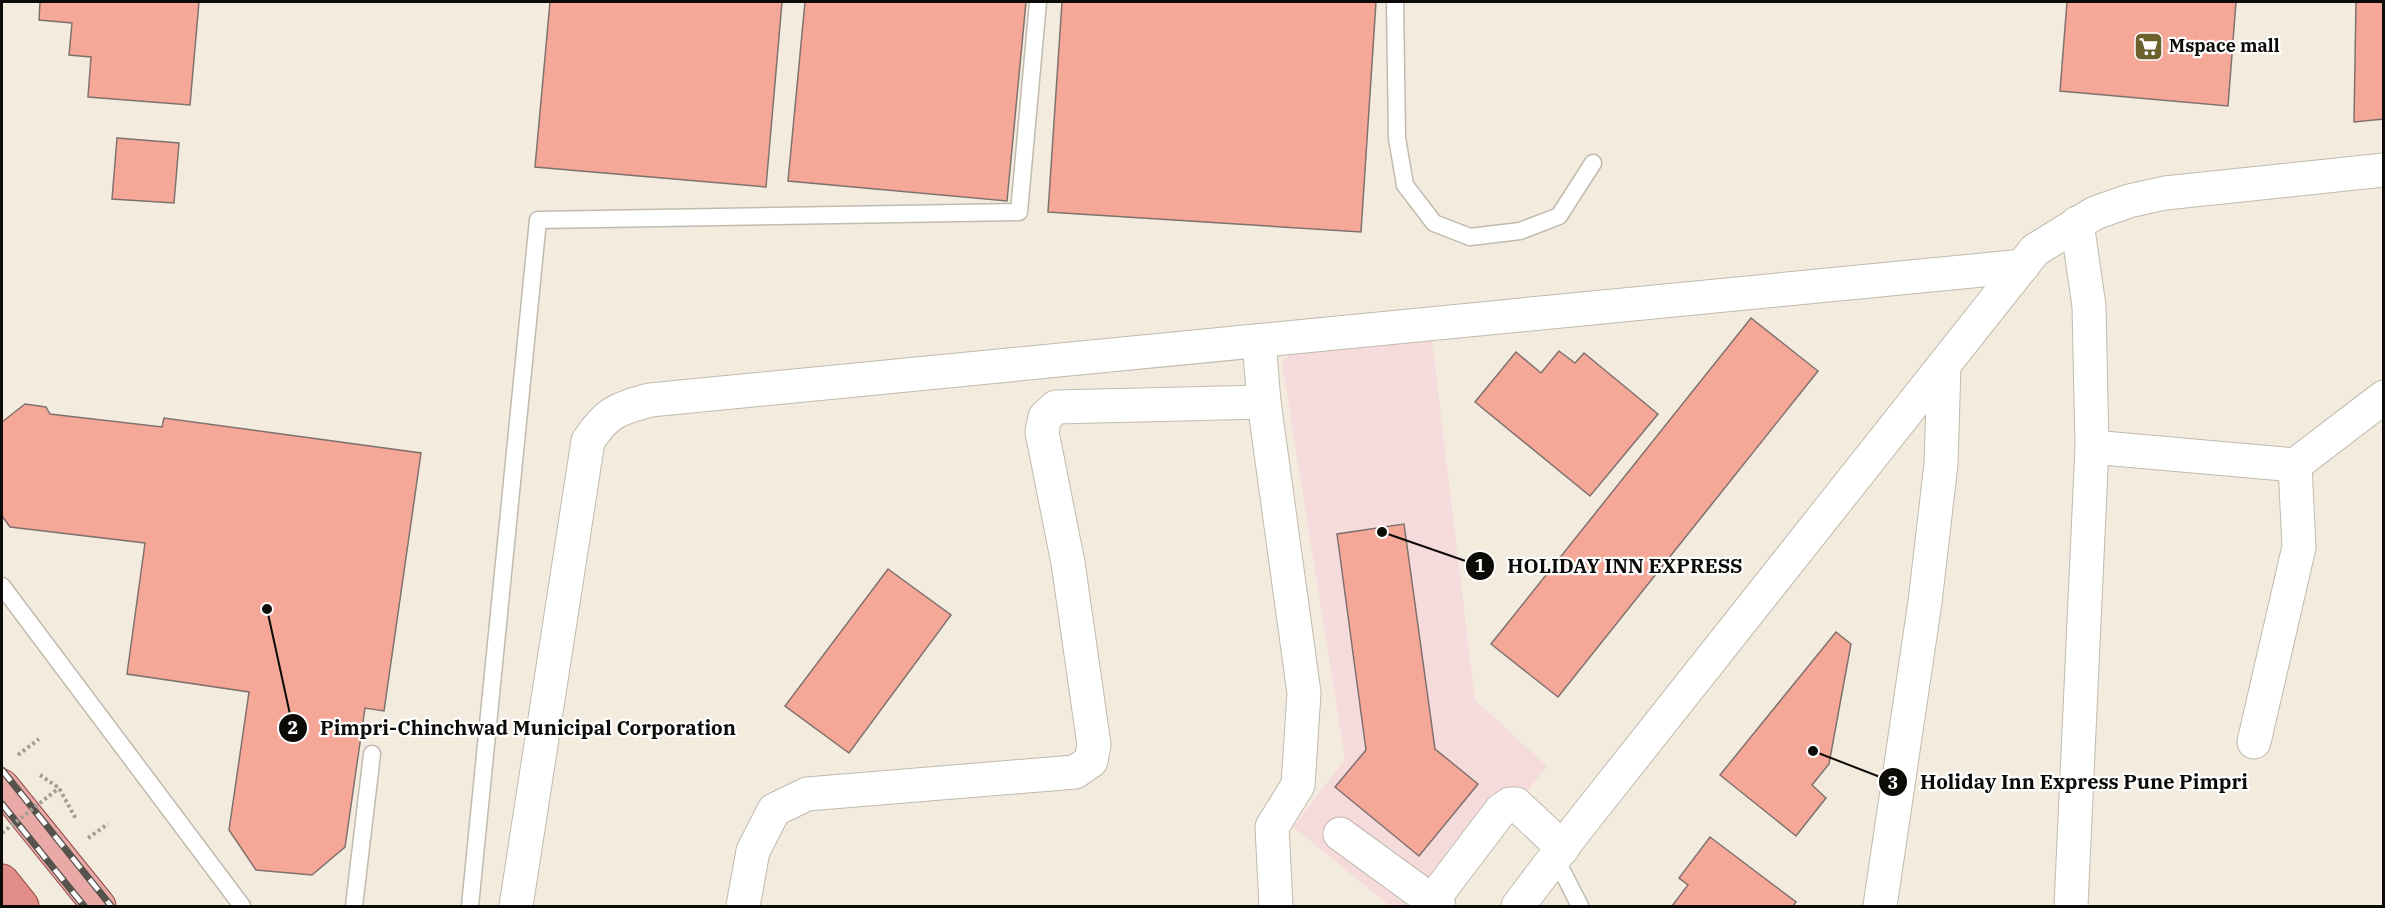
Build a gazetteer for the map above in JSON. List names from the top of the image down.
{
  "places": {
    "supermarket": ["Mspace mall"],
    "other": ["HOLIDAY INN EXPRESS", "Pimpri-Chinchwad Municipal Corporation", "Holiday Inn Express Pune Pimpri"]
  }
}
